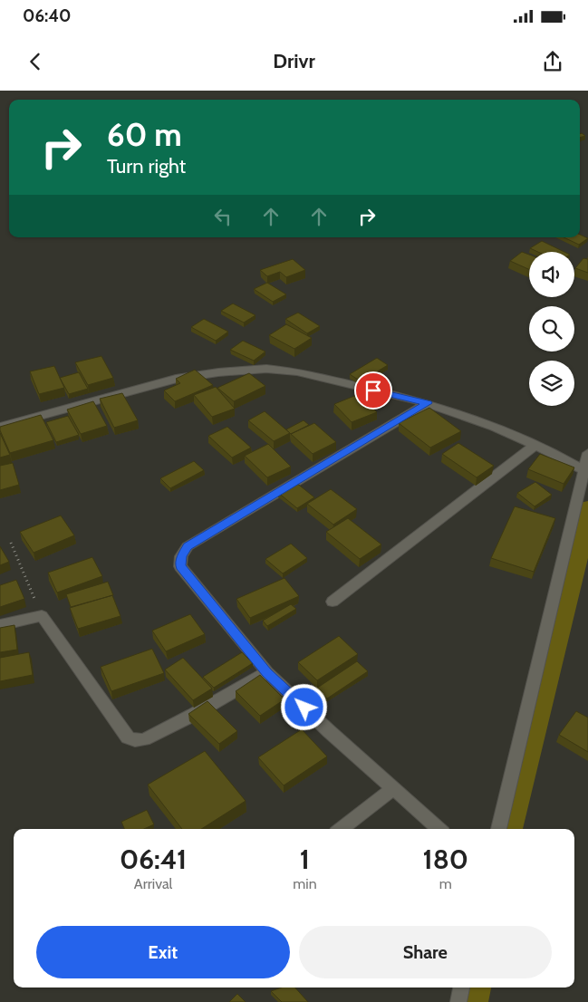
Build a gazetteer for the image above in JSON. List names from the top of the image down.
{
  "page": {
    "status": "06:40",
    "header": "Drivr",
    "turn": ["60 m", "Turn right"],
    "eta": [
      "06:41",
      "Arrival",
      "1",
      "min",
      "180",
      "m"
    ],
    "buttons": ["Exit", "Share"]
  }
}
